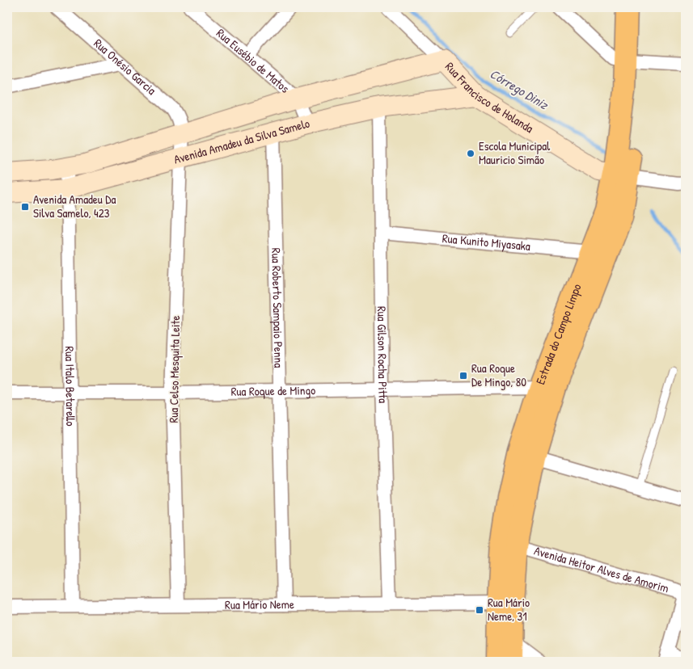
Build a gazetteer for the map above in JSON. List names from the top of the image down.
{
  "streets": {
    "main road": ["Estrada do Campo Limpo"],
    "street": [
      "Rua Eusébio de Matos",
      "Rua Onésio Garcia",
      "Rua Francisco de Holanda",
      "Avenida Amadeu da Silva Samelo",
      "Rua Kunito Miyasaka",
      "Rua Roberto Sampaio Penna",
      "Rua Gilson Rocha Pitta",
      "Rua Celso Mesquita Leite",
      "Rua Italo Betarello",
      "Rua Roque de Mingo",
      "Avenida Heitor Alves de Amorim",
      "Rua Mário Neme"
    ]
  },
  "crossings": [
    ["Rua Eusébio de Matos", "Avenida Amadeu da Silva Samelo"],
    ["Rua Onésio Garcia", "Avenida Amadeu da Silva Samelo"],
    ["Rua Onésio Garcia", "Rua Celso Mesquita Leite"],
    ["Rua Francisco de Holanda", "Avenida Amadeu da Silva Samelo"],
    ["Rua Francisco de Holanda", "Estrada do Campo Limpo"],
    ["Avenida Amadeu da Silva Samelo", "Rua Roberto Sampaio Penna"],
    ["Avenida Amadeu da Silva Samelo", "Rua Gilson Rocha Pitta"],
    ["Avenida Amadeu da Silva Samelo", "Rua Celso Mesquita Leite"],
    ["Avenida Amadeu da Silva Samelo", "Rua Italo Betarello"],
    ["Rua Kunito Miyasaka", "Estrada do Campo Limpo"],
    ["Rua Kunito Miyasaka", "Rua Gilson Rocha Pitta"],
    ["Rua Roberto Sampaio Penna", "Rua Roque de Mingo"],
    ["Rua Roberto Sampaio Penna", "Rua Mário Neme"],
    ["Estrada do Campo Limpo", "Rua Roque de Mingo"],
    ["Estrada do Campo Limpo", "Avenida Heitor Alves de Amorim"],
    ["Estrada do Campo Limpo", "Rua Mário Neme"],
    ["Rua Gilson Rocha Pitta", "Rua Roque de Mingo"],
    ["Rua Gilson Rocha Pitta", "Rua Mário Neme"],
    ["Rua Celso Mesquita Leite", "Rua Roque de Mingo"],
    ["Rua Celso Mesquita Leite", "Rua Mário Neme"],
    ["Rua Italo Betarello", "Rua Roque de Mingo"],
    ["Rua Italo Betarello", "Rua Mário Neme"]
  ],
  "water": ["Córrego Diniz"],
  "places": {
    "other": ["Escola Municipal Mauricio Simão"],
    "transit": ["Avenida Amadeu Da Silva Samelo, 423", "Rua Roque De Mingo, 80", "Rua Mário Neme, 31"]
  }
}
